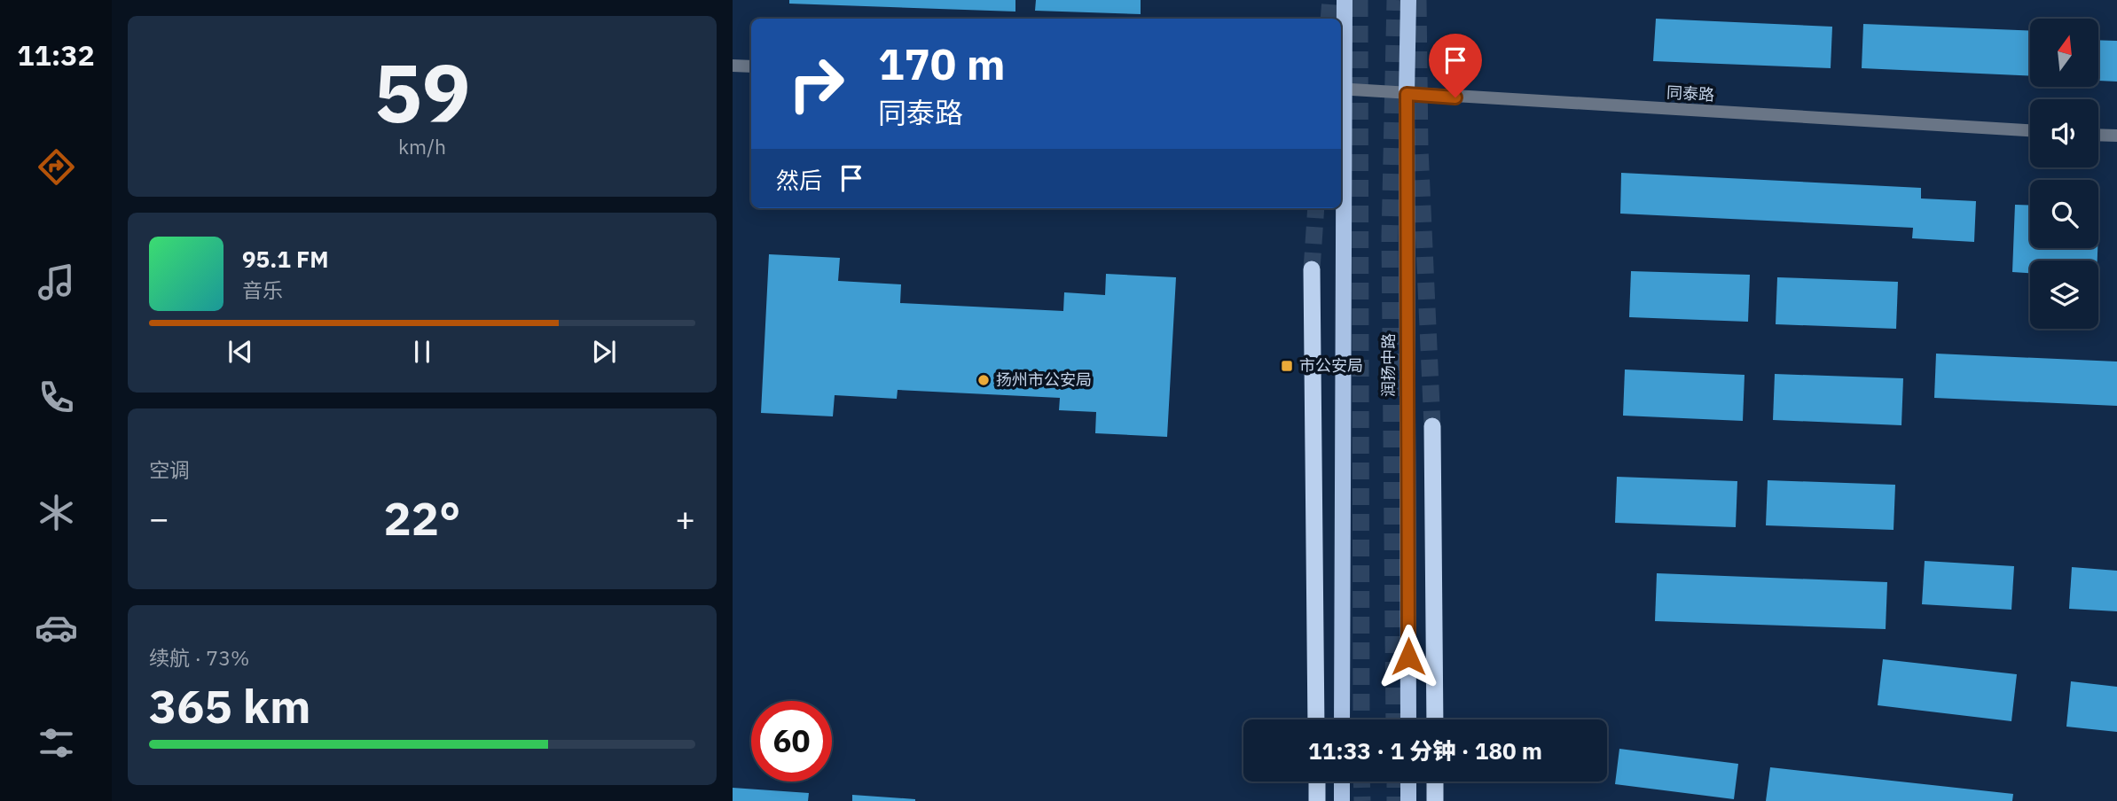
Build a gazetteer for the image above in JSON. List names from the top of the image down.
{
  "streets": {
    "main road": ["润扬中路"],
    "street": ["同泰路"]
  },
  "crossings": [
    ["同泰路", "润扬中路"]
  ],
  "places": {
    "transit": ["市公安局"],
    "other": ["扬州市公安局"]
  },
  "north": "top",
  "page": {
    "tabs": "11:32",
    "tile": [
      ["59", "km/h"],
      "空调",
      ["续航 · 73%", "365 km"]
    ],
    "turn": ["170 m", "同泰路"],
    "then": "然后",
    "song": ["95.1 FM", "音乐"],
    "heat": ["−", "22°", "+"],
    "limit": "60",
    "trip": "11:33 · 1 分钟 · 180 m"
  }
}
